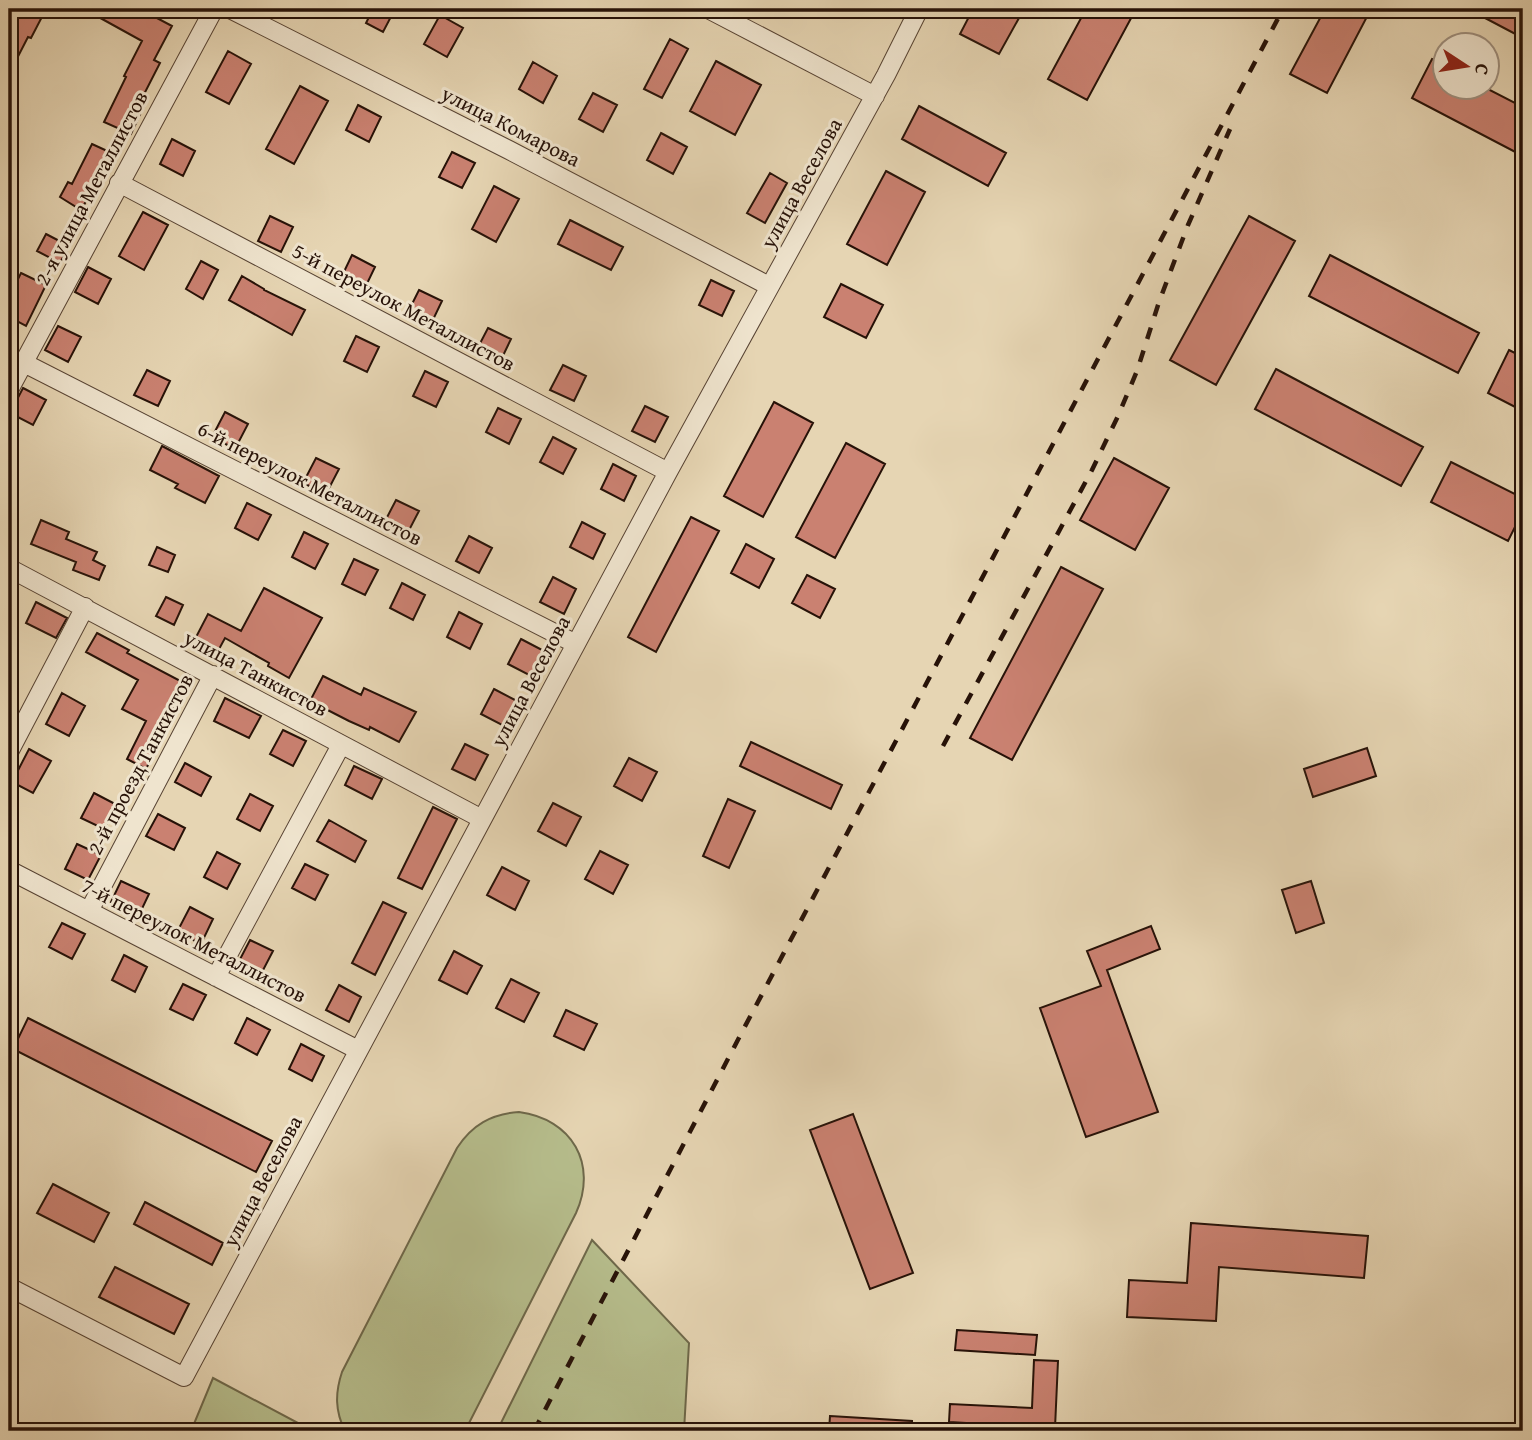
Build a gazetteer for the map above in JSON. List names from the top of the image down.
{
  "streets": {
    "street": [
      "улица Комарова",
      "улица Веселова",
      "2-я улица Металлистов",
      "5-й переулок Металлистов",
      "6-й переулок Металлистов",
      "улица Танкистов",
      "2-й проезд Танкистов",
      "7-й переулок Металлистов"
    ]
  },
  "crossings": [
    ["улица Комарова", "улица Веселова"],
    ["улица Веселова", "5-й переулок Металлистов"],
    ["улица Веселова", "6-й переулок Металлистов"],
    ["улица Веселова", "улица Танкистов"],
    ["улица Веселова", "7-й переулок Металлистов"],
    ["2-я улица Металлистов", "5-й переулок Металлистов"],
    ["2-я улица Металлистов", "6-й переулок Металлистов"],
    ["улица Танкистов", "2-й проезд Танкистов"],
    ["2-й проезд Танкистов", "7-й переулок Металлистов"]
  ],
  "north": "right"
}
